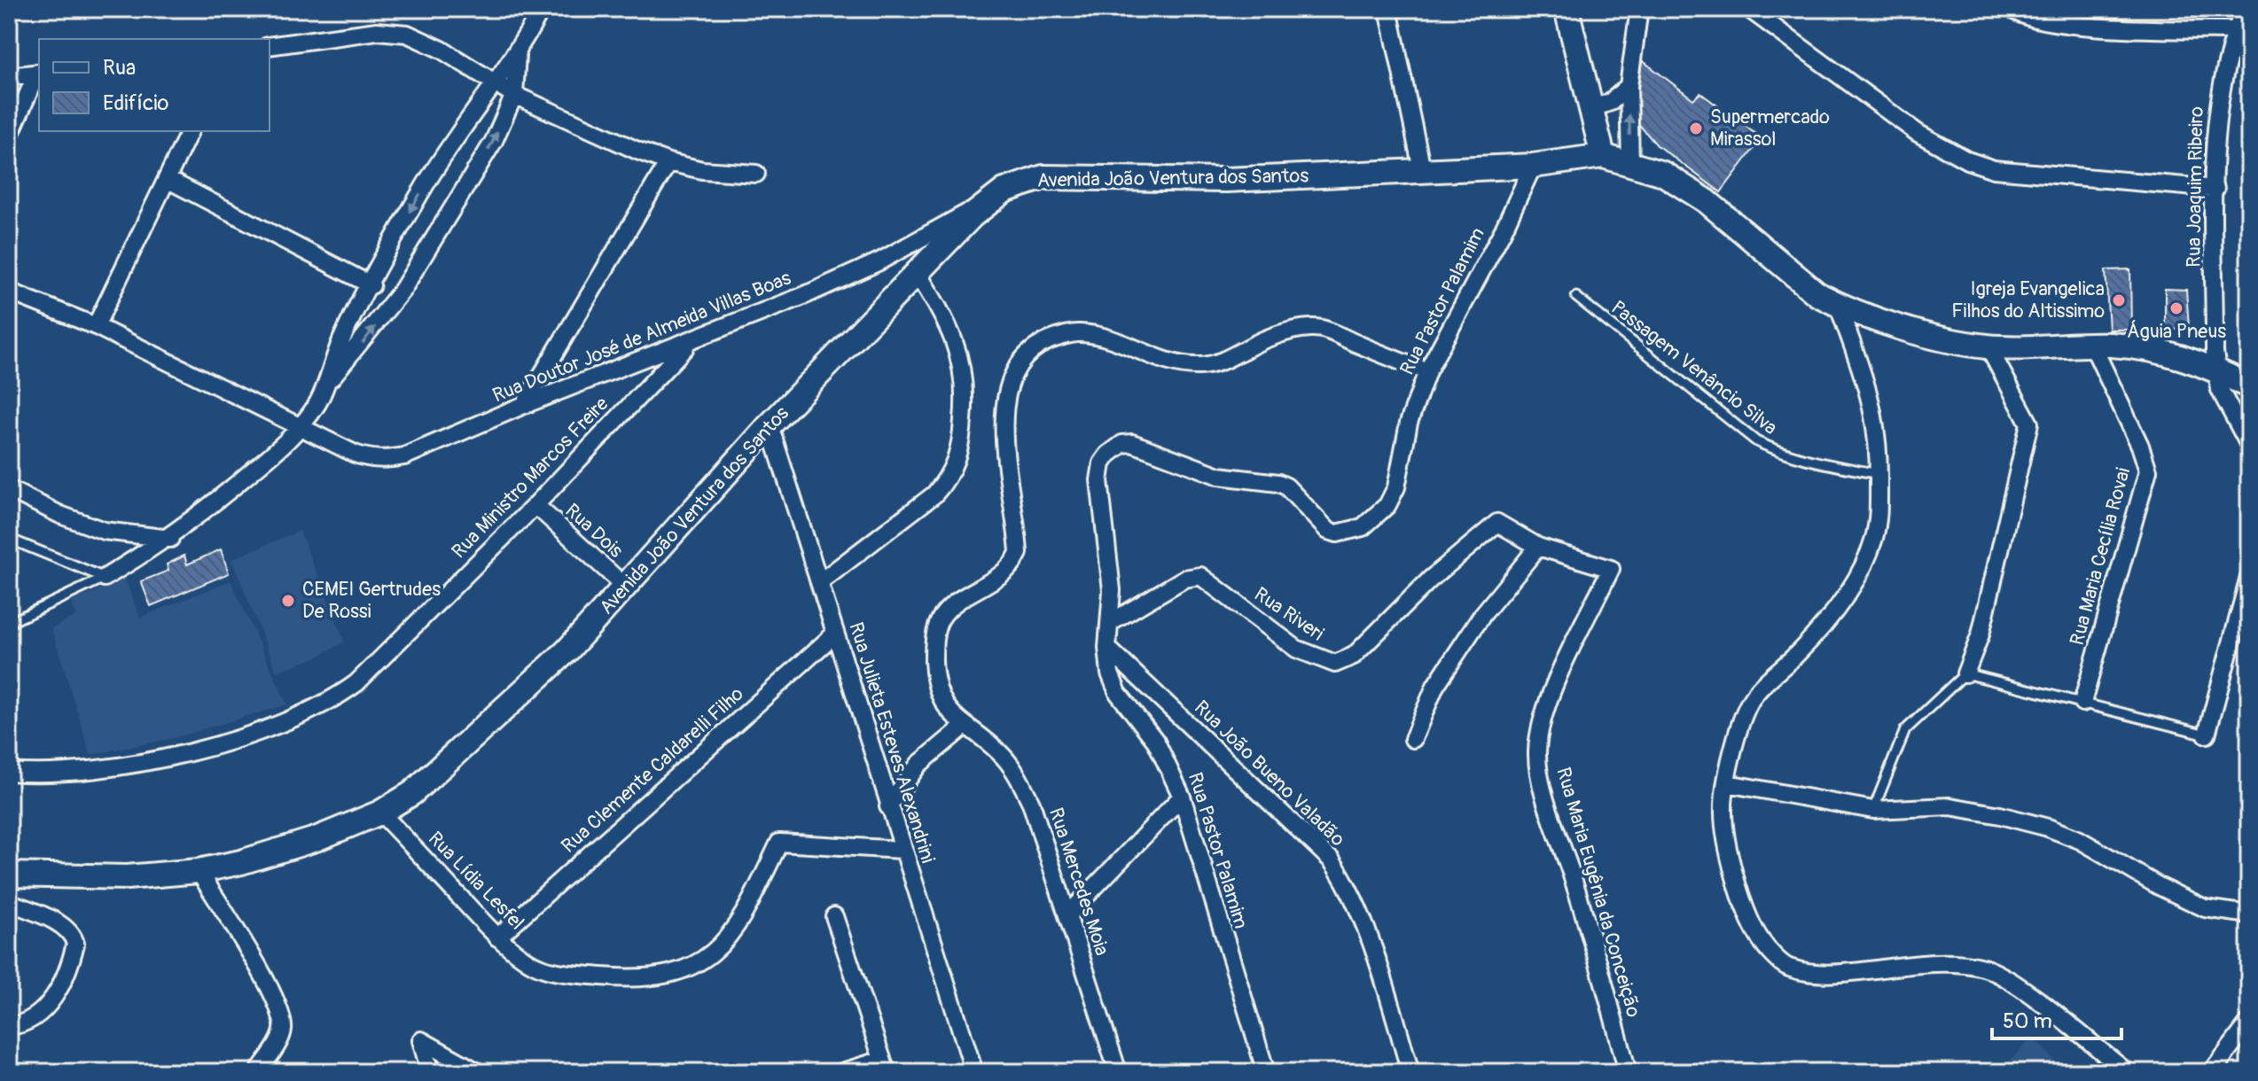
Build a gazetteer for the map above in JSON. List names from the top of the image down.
{
  "streets": {
    "main road": ["Avenida João Ventura dos Santos"],
    "street": [
      "Rua Joaquim Ribeiro",
      "Rua Pastor Palamim",
      "Rua Doutor José de Almeida Villas Boas",
      "Rua Ministro Marcos Freire",
      "Rua Dois",
      "Rua Maria Cecília Rovai",
      "Rua Riveri",
      "Rua Julieta Esteves Alexandrini",
      "Rua Clemente Caldarelli Filho",
      "Rua João Bueno Valadão",
      "Rua Lídia Lesfel",
      "Rua Mercedes Moia",
      "Rua Maria Eugênia da Conceição"
    ],
    "lane": ["Passagem Venâncio Silva"]
  },
  "crossings": [
    ["Avenida João Ventura dos Santos", "Rua Joaquim Ribeiro"],
    ["Avenida João Ventura dos Santos", "Rua Pastor Palamim"],
    ["Avenida João Ventura dos Santos", "Rua Doutor José de Almeida Villas Boas"],
    ["Avenida João Ventura dos Santos", "Rua Dois"],
    ["Avenida João Ventura dos Santos", "Rua Maria Cecília Rovai"],
    ["Avenida João Ventura dos Santos", "Rua Julieta Esteves Alexandrini"],
    ["Avenida João Ventura dos Santos", "Rua Lídia Lesfel"],
    ["Rua Pastor Palamim", "Rua Riveri"],
    ["Rua Pastor Palamim", "Rua João Bueno Valadão"],
    ["Rua Pastor Palamim", "Rua Mercedes Moia"],
    ["Rua Doutor José de Almeida Villas Boas", "Rua Ministro Marcos Freire"],
    ["Rua Ministro Marcos Freire", "Rua Dois"],
    ["Rua Riveri", "Rua Maria Eugênia da Conceição"],
    ["Rua Julieta Esteves Alexandrini", "Rua Clemente Caldarelli Filho"],
    ["Rua Julieta Esteves Alexandrini", "Rua Lídia Lesfel"],
    ["Rua Clemente Caldarelli Filho", "Rua Lídia Lesfel"]
  ],
  "places": [
    "Supermercado Mirassol",
    "Igreja Evangelica Filhos do Altissimo",
    "Águia Pneus",
    "CEMEI Gertrudes De Rossi"
  ],
  "legend": ["Rua", "Edifício"],
  "scale_bar": "50 m"
}
